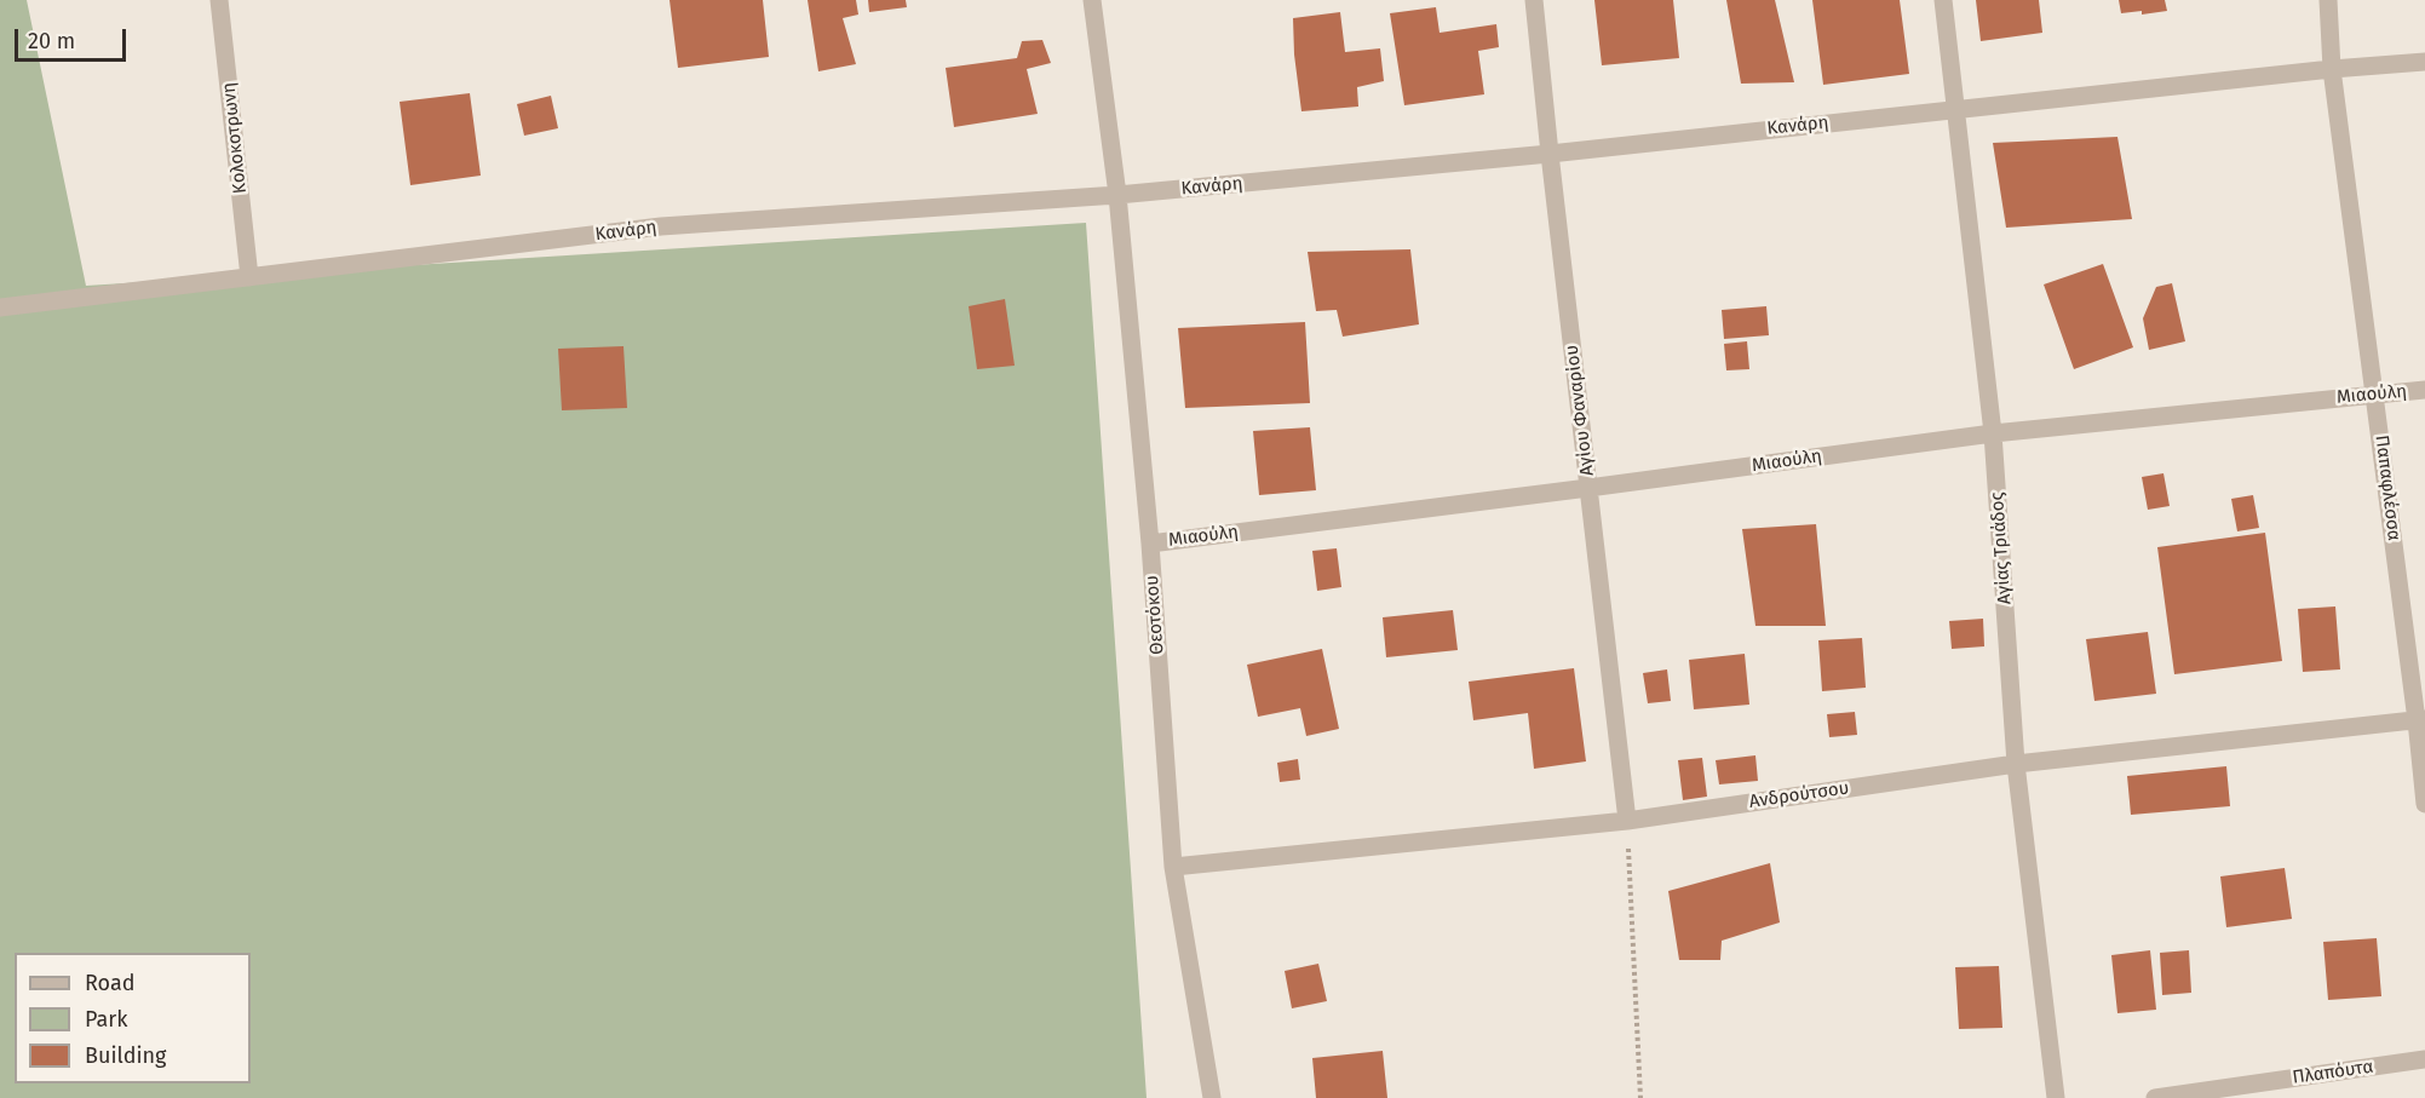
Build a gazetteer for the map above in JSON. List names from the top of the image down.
{
  "streets": {
    "street": [
      "Κανάρη",
      "Κολοκοτρωνη",
      "Μιαούλη",
      "Αγίου Φαναρίου",
      "Παπαφλέσσα",
      "Αγίας Τριάδος",
      "Θεοτόκου",
      "Ανδρούτσου",
      "Πλαπόυτα"
    ]
  },
  "crossings": [
    ["Κανάρη", "Κολοκοτρωνη"],
    ["Κανάρη", "Αγίου Φαναρίου"],
    ["Κανάρη", "Παπαφλέσσα"],
    ["Κανάρη", "Αγίας Τριάδος"],
    ["Κανάρη", "Θεοτόκου"],
    ["Μιαούλη", "Αγίου Φαναρίου"],
    ["Μιαούλη", "Παπαφλέσσα"],
    ["Μιαούλη", "Αγίας Τριάδος"],
    ["Μιαούλη", "Θεοτόκου"],
    ["Αγίου Φαναρίου", "Ανδρούτσου"],
    ["Παπαφλέσσα", "Ανδρούτσου"],
    ["Αγίας Τριάδος", "Ανδρούτσου"],
    ["Θεοτόκου", "Ανδρούτσου"]
  ],
  "legend": ["Road", "Park", "Building"],
  "scale_bar": "20 m"
}
